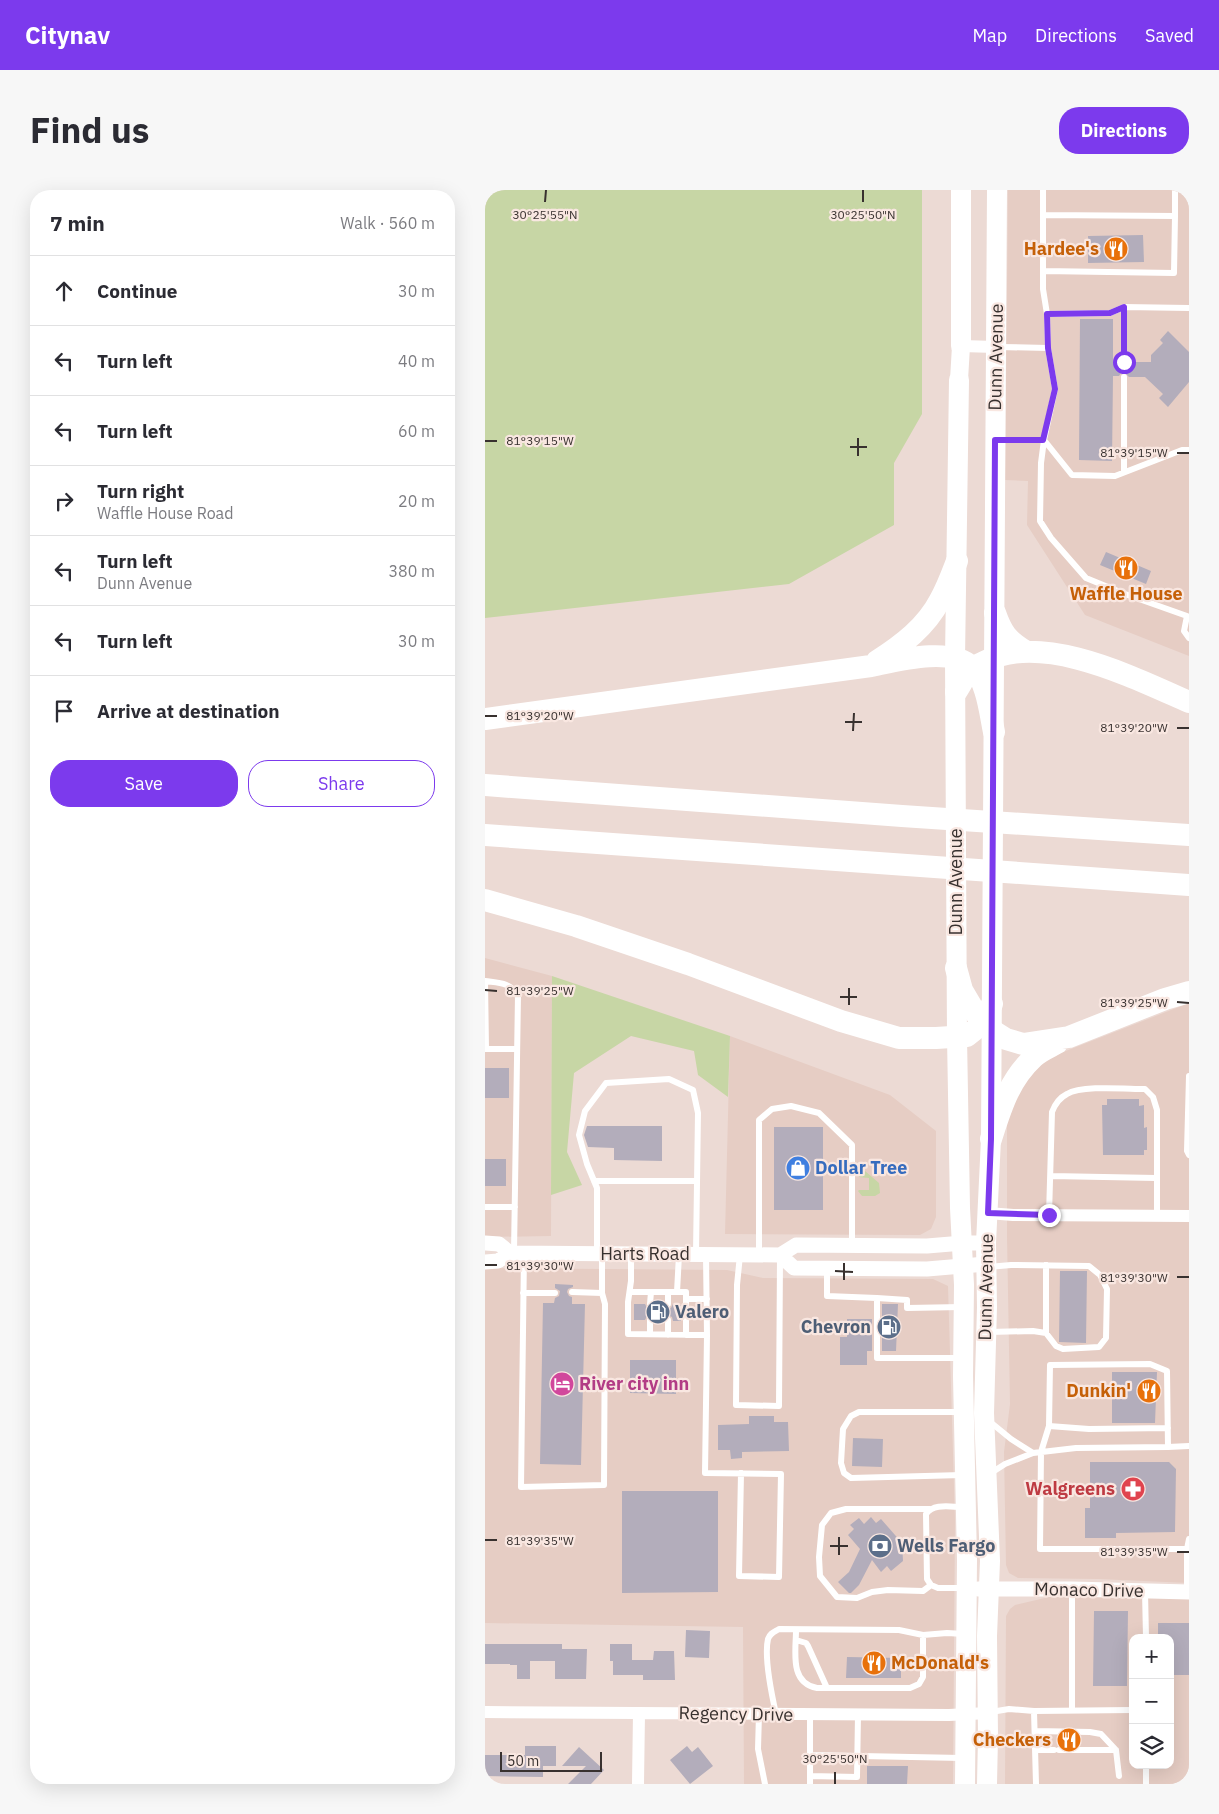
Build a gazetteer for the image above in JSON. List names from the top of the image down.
{
  "streets": {
    "main road": ["Dunn Avenue"],
    "street": ["Harts Road", "Monaco Drive", "Regency Drive"]
  },
  "crossings": [
    ["Dunn Avenue", "Harts Road"],
    ["Dunn Avenue", "Monaco Drive"],
    ["Dunn Avenue", "Regency Drive"]
  ],
  "places": {
    "restaurant": [
      "Hardee's",
      "Waffle House",
      "Dunkin'",
      "McDonald's",
      "Checkers"
    ],
    "shop": ["Dollar Tree"],
    "fuel station": ["Valero", "Chevron"],
    "hotel": ["River city inn"],
    "pharmacy": ["Walgreens"],
    "bank": ["Wells Fargo"]
  },
  "scale_bar": "50 m",
  "page": {
    "header": "Citynav",
    "nav": ["Map", "Directions", "Saved"],
    "title": "Find us",
    "buttons": [
      "Directions",
      ["Save", "Share"]
    ],
    "heading": ["7 min", "Walk · 560 m"],
    "list": [
      ["Continue", "30 m"],
      ["Turn left", "40 m"],
      ["Turn left", "60 m"],
      ["Turn right", "Waffle House Road", "20 m"],
      ["Turn left", "Dunn Avenue", "380 m"],
      ["Turn left", "30 m"],
      "Arrive at destination"
    ],
    "map_buttons": ["+", "−"],
    "scale": "50 m"
  },
  "coordinates": [
    "30°25'55\"N",
    "30°25'50\"N",
    "81°39'15\"W",
    "81°39'20\"W",
    "81°39'25\"W",
    "81°39'30\"W",
    "81°39'35\"W"
  ]
}
